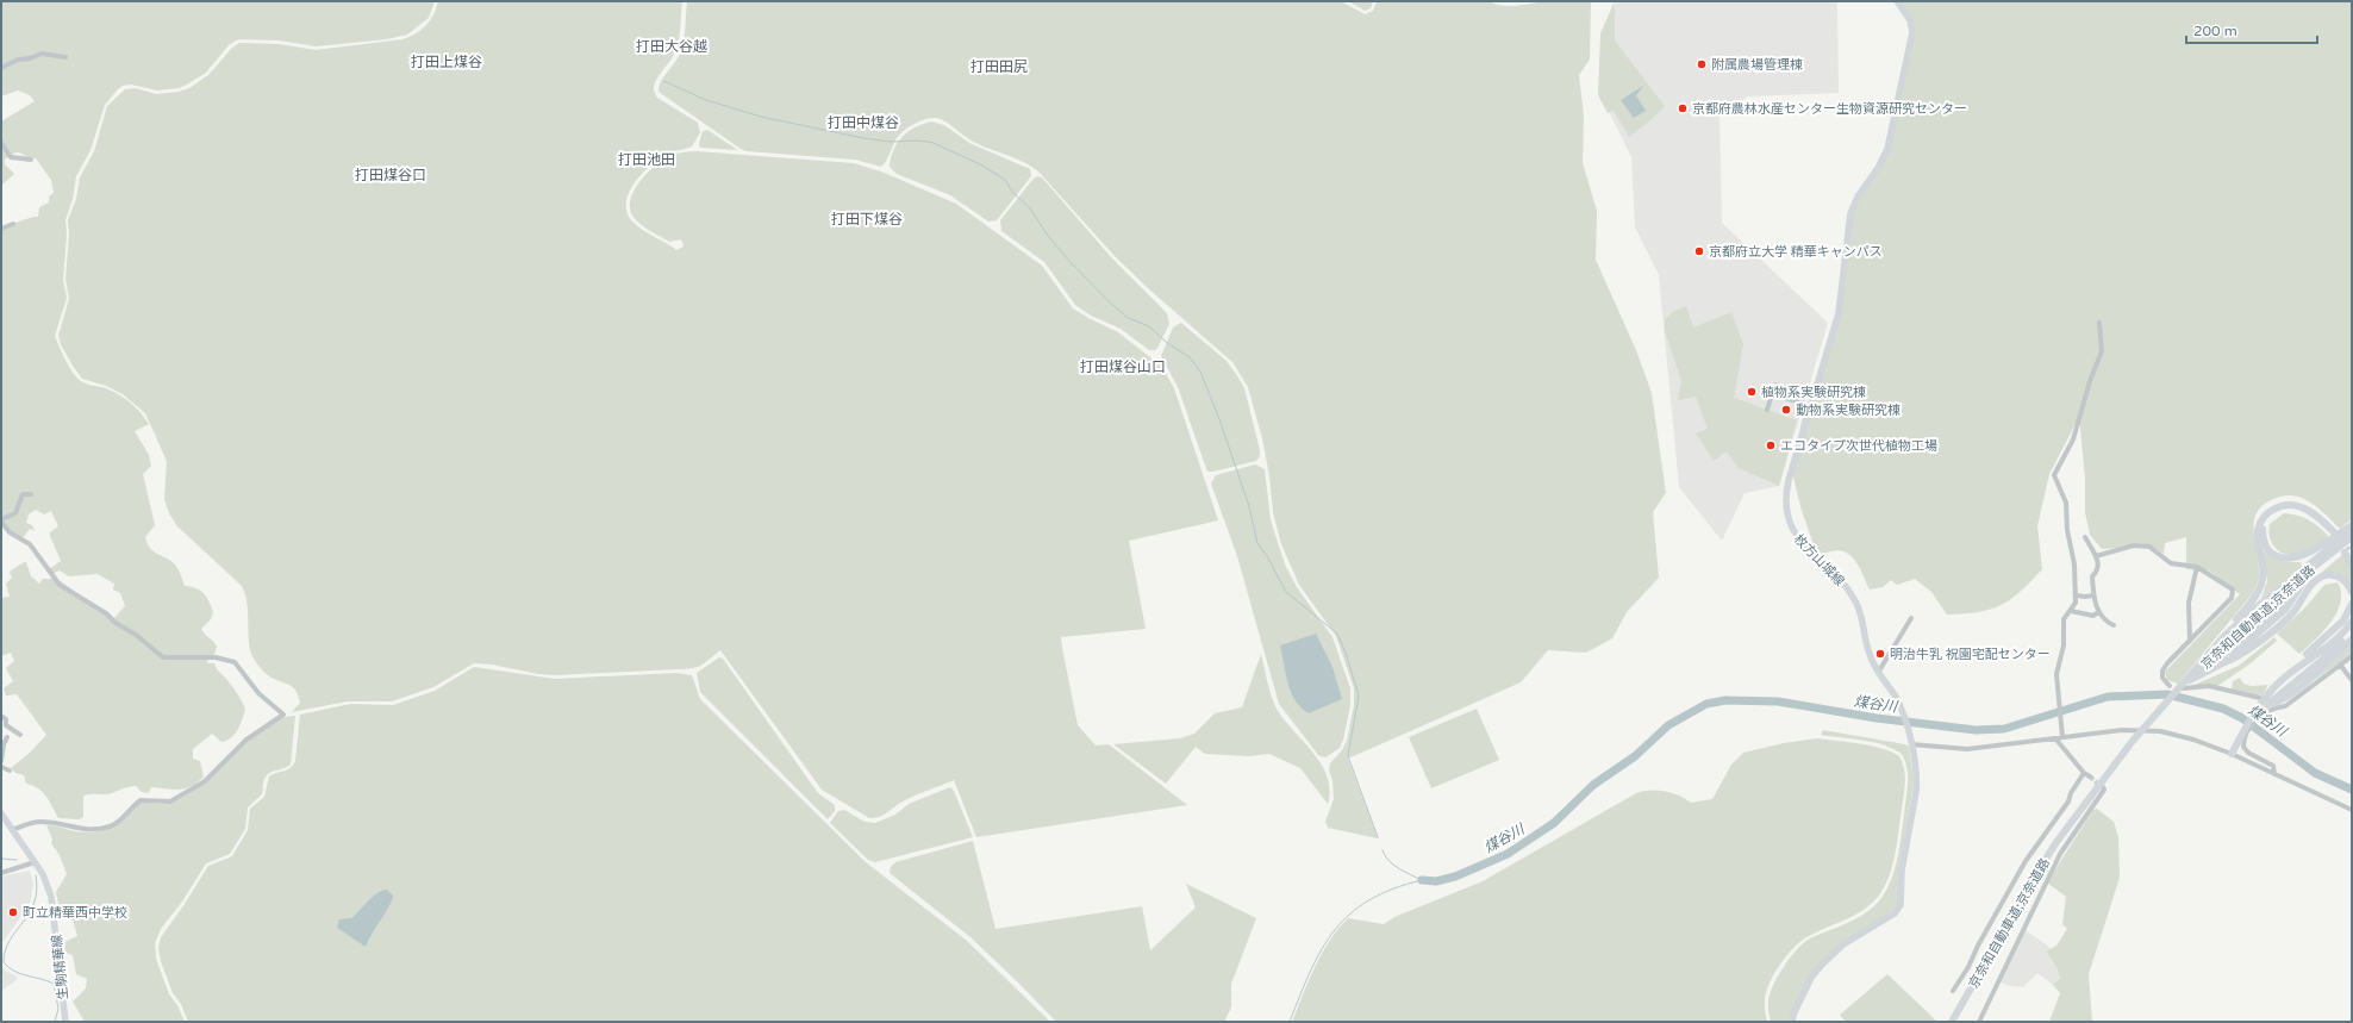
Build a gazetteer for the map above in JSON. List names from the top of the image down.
{
  "streets": {
    "highway": ["京奈和自動車道;京奈道路"],
    "main road": ["枚方山城線", "生駒精華線"]
  },
  "districts": [
    "打田大谷越",
    "打田上煤谷",
    "打田田尻",
    "打田中煤谷",
    "打田池田",
    "打田煤谷口",
    "打田下煤谷",
    "打田煤谷山口"
  ],
  "water": ["煤谷川"],
  "places": [
    "附属農場管理棟",
    "京都府農林水産センター生物資源研究センター",
    "京都府立大学 精華キャンパス",
    "植物系実験研究棟",
    "動物系実験研究棟",
    "エコタイプ次世代植物工場",
    "明治牛乳 祝園宅配センター",
    "町立精華西中学校"
  ],
  "scale_bar": "200 m"
}
